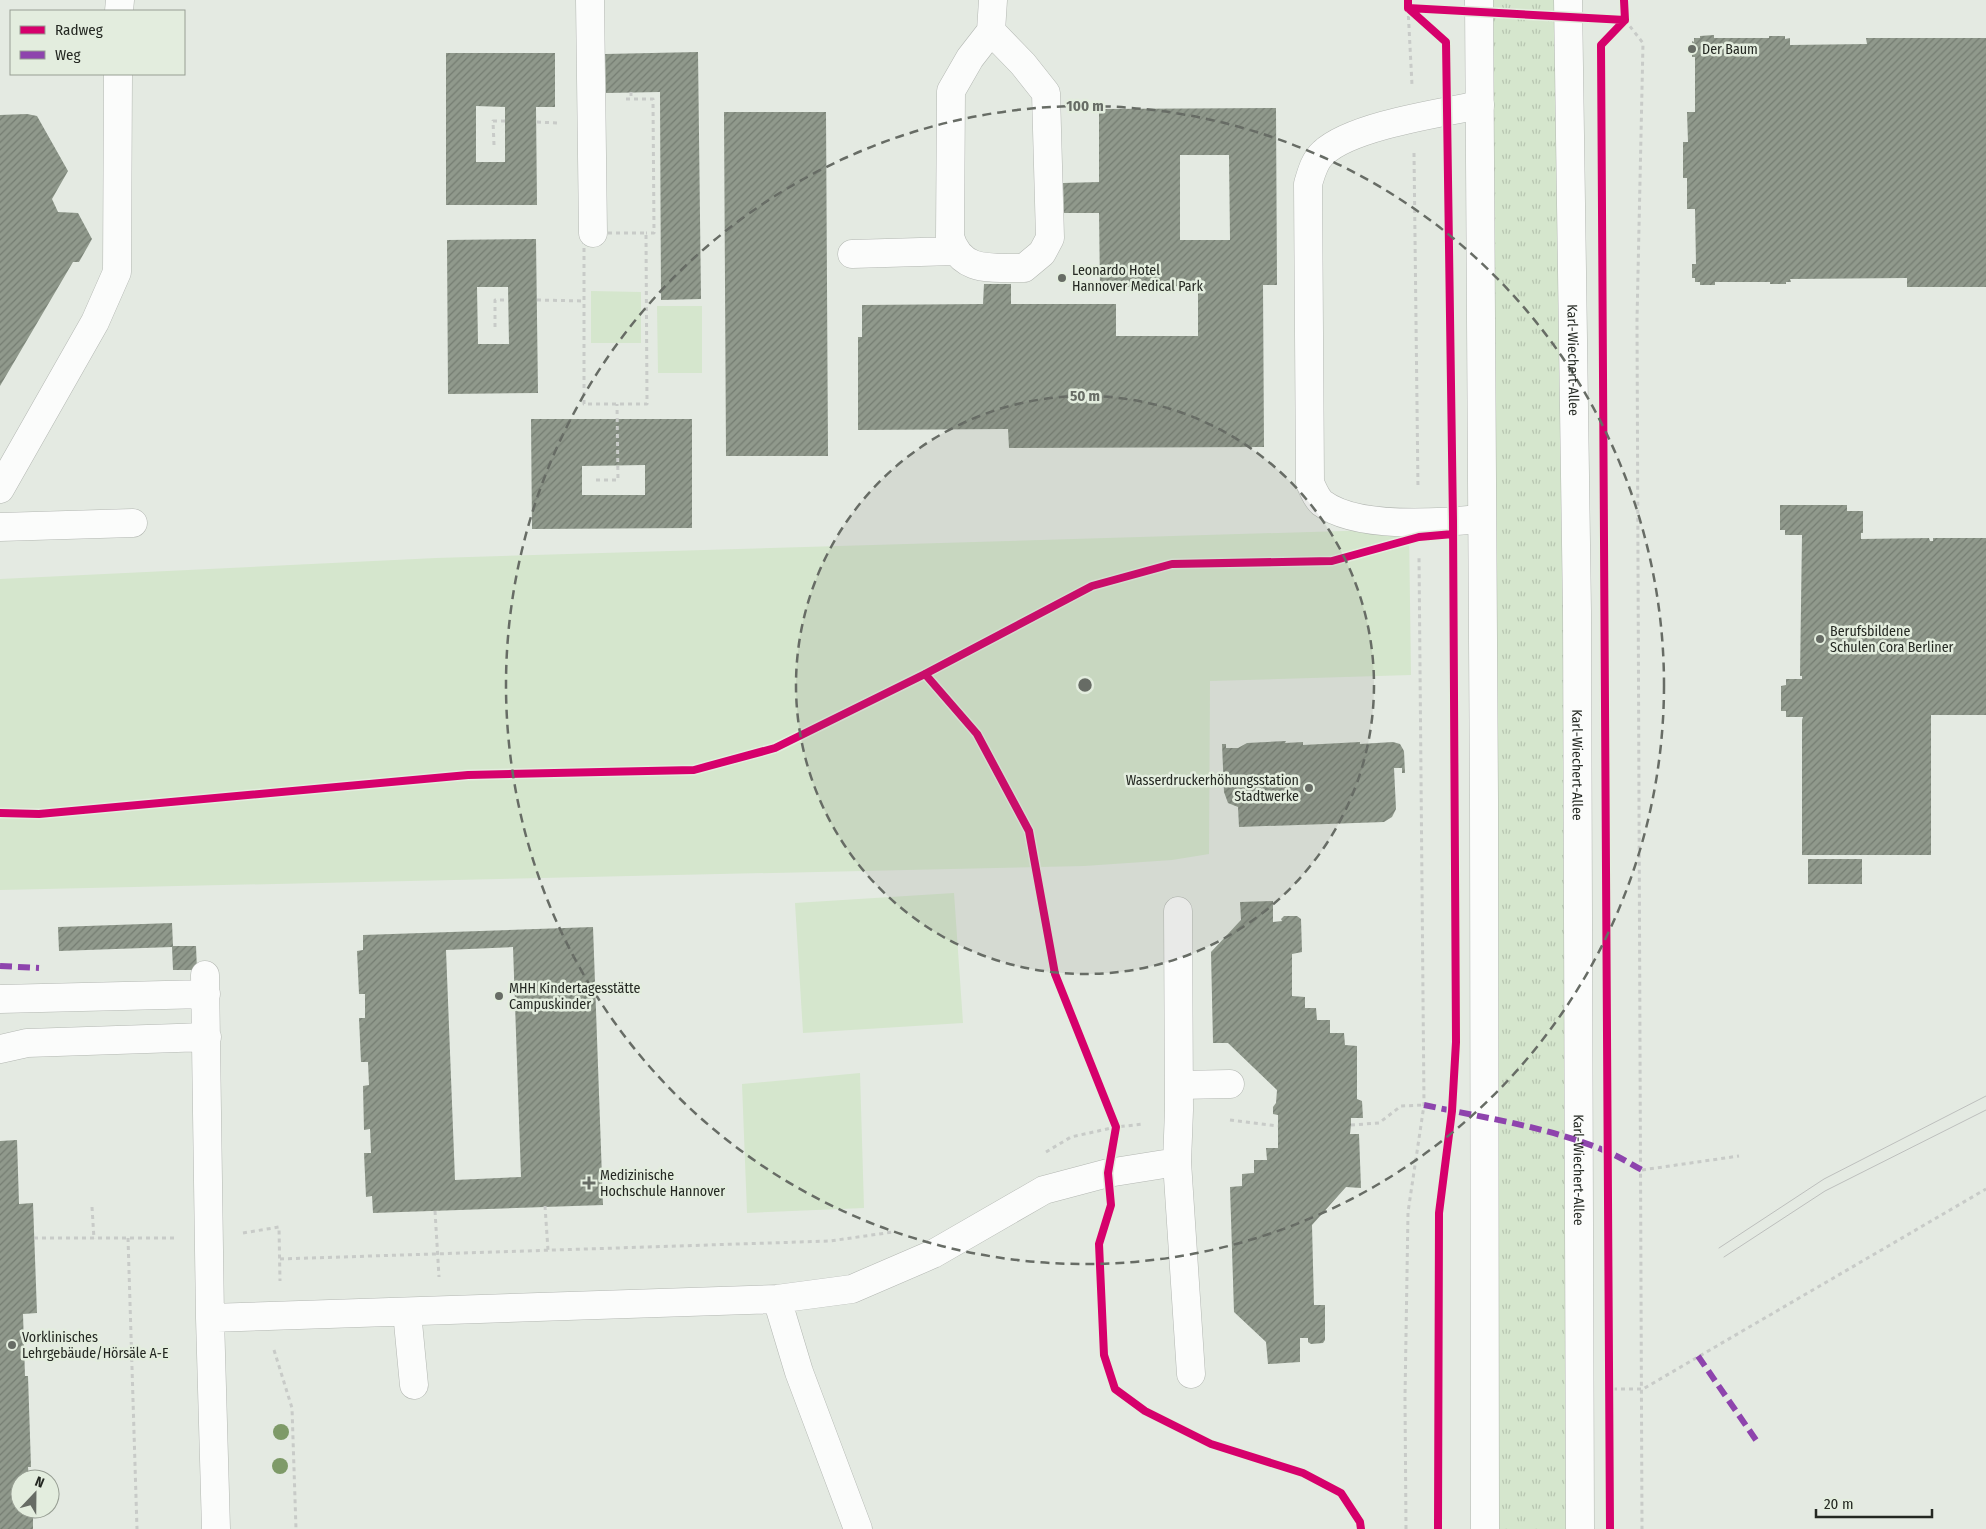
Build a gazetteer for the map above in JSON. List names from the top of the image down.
{
  "streets": {
    "main road": ["Karl-Wiechert-Allee"]
  },
  "places": {
    "other": [
      "Der Baum",
      "Leonardo Hotel Hannover Medical Park",
      "Berufsbildene Schulen Cora Berliner",
      "Wasserdruckerhöhungsstation Stadtwerke",
      "MHH Kindertagesstätte Campuskinder",
      "Vorklinisches Lehrgebäude/Hörsäle A-E"
    ],
    "health": ["Medizinische Hochschule Hannover"]
  },
  "legend": ["Radweg", "Weg"],
  "scale_bar": "20 m",
  "north": "top",
  "rings": ["100 m", "50 m"]
}
